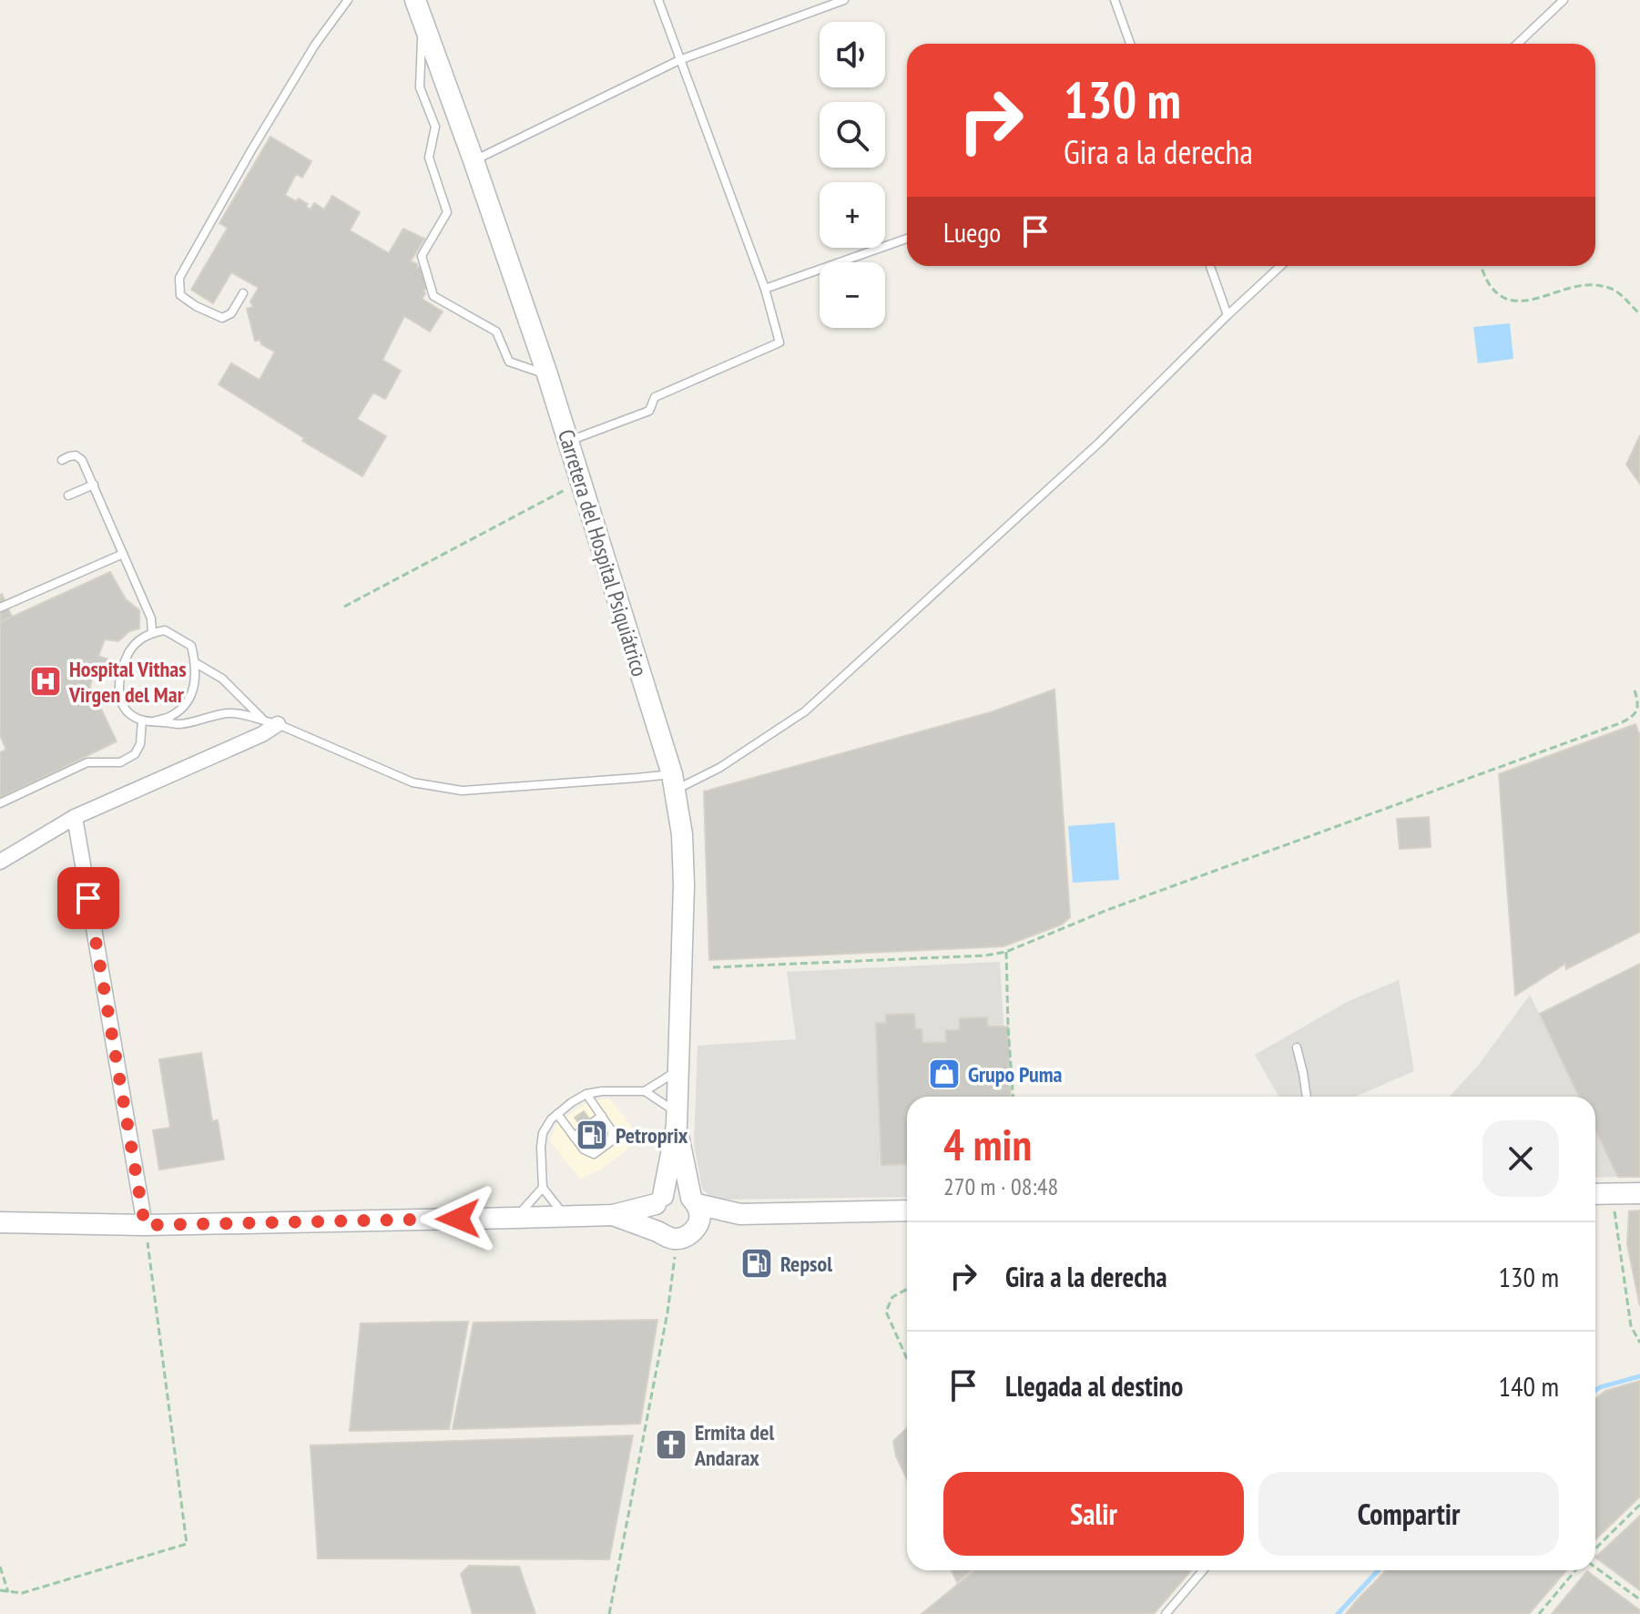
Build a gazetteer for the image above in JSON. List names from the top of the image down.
{
  "streets": {
    "street": ["Carretera del Hospital Psiquiátrico"]
  },
  "places": {
    "hospital": ["Hospital Vithas Virgen del Mar"],
    "shop": ["Grupo Puma"],
    "fuel station": ["Petroprix", "Repsol"],
    "church": ["Ermita del Andarax"]
  },
  "page": {
    "map_buttons": ["+", "−"],
    "turn": ["130 m", "Gira a la derecha"],
    "then": "Luego",
    "heading": ["4 min", "270 m · 08:48"],
    "list": [
      {
        "name": "Gira a la derecha",
        "value": "130 m"
      },
      {
        "name": "Llegada al destino",
        "value": "140 m"
      }
    ],
    "buttons": ["Salir", "Compartir"]
  }
}
